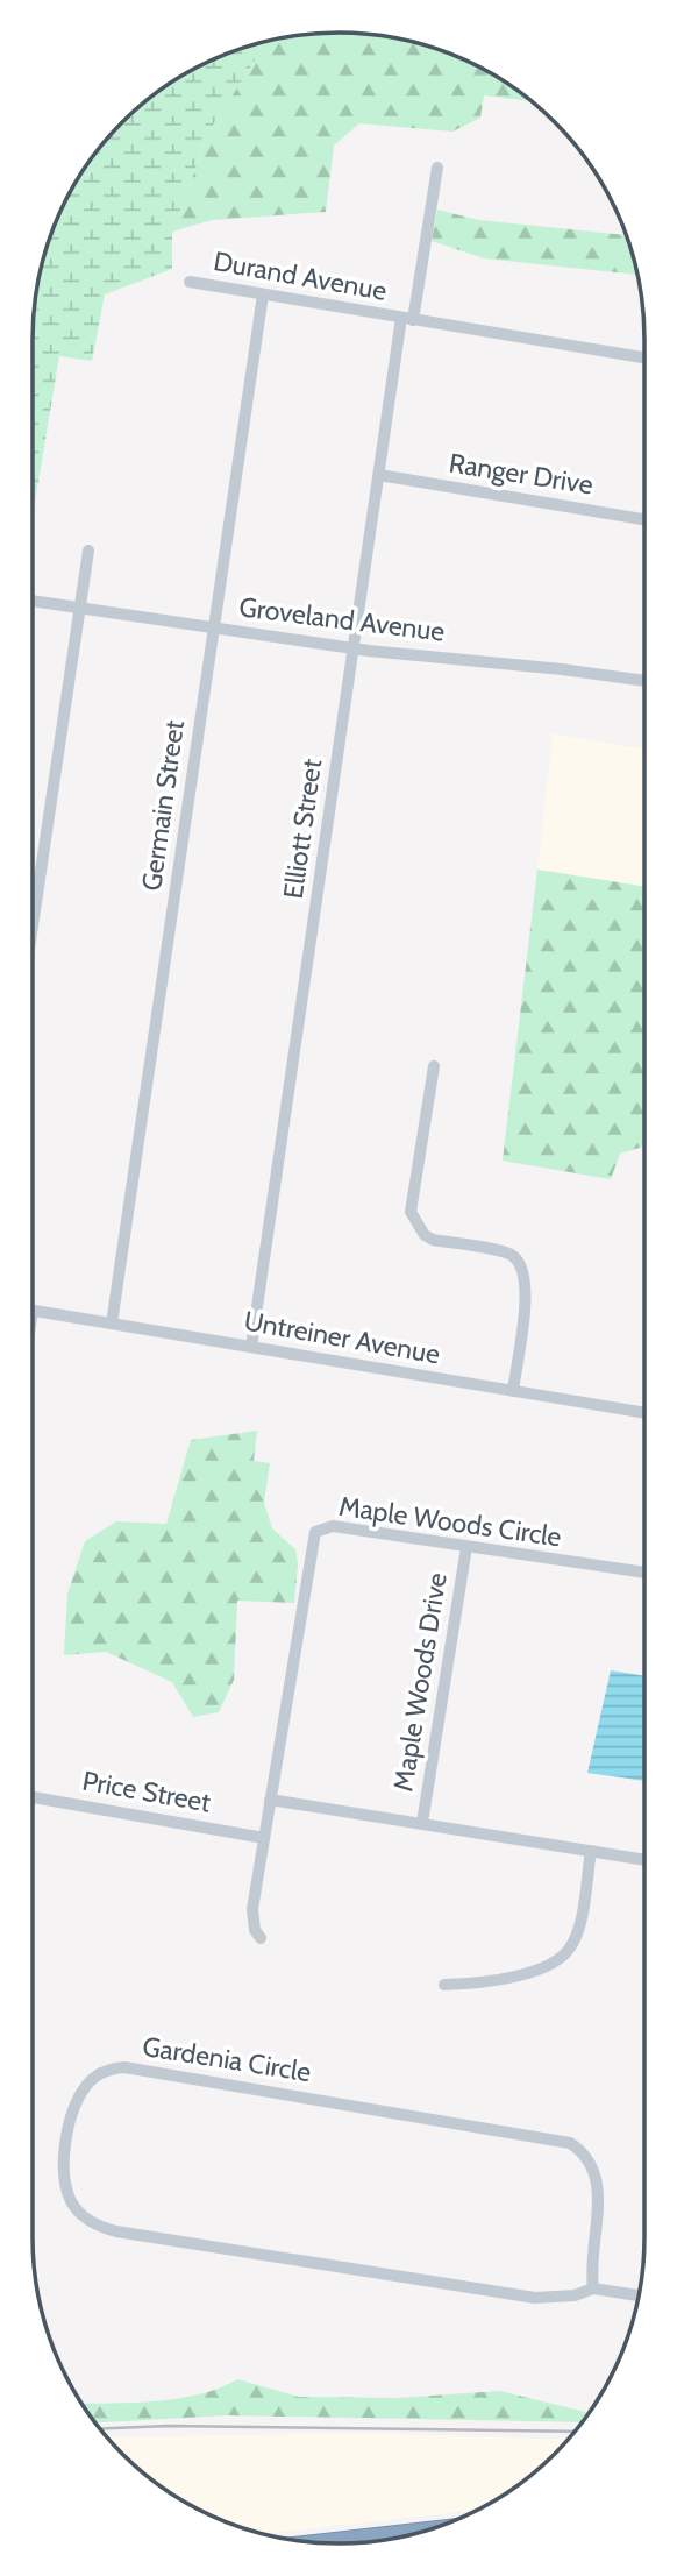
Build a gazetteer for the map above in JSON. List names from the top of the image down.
{
  "streets": {
    "street": [
      "Durand Avenue",
      "Ranger Drive",
      "Groveland Avenue",
      "Germain Street",
      "Elliott Street",
      "Untreiner Avenue",
      "Maple Woods Circle",
      "Maple Woods Drive",
      "Price Street",
      "Gardenia Circle"
    ]
  },
  "crossings": [
    ["Durand Avenue", "Germain Street"],
    ["Durand Avenue", "Elliott Street"],
    ["Ranger Drive", "Elliott Street"],
    ["Groveland Avenue", "Germain Street"],
    ["Groveland Avenue", "Elliott Street"],
    ["Germain Street", "Untreiner Avenue"],
    ["Elliott Street", "Untreiner Avenue"],
    ["Maple Woods Circle", "Maple Woods Drive"],
    ["Maple Woods Circle", "Price Street"]
  ]
}
